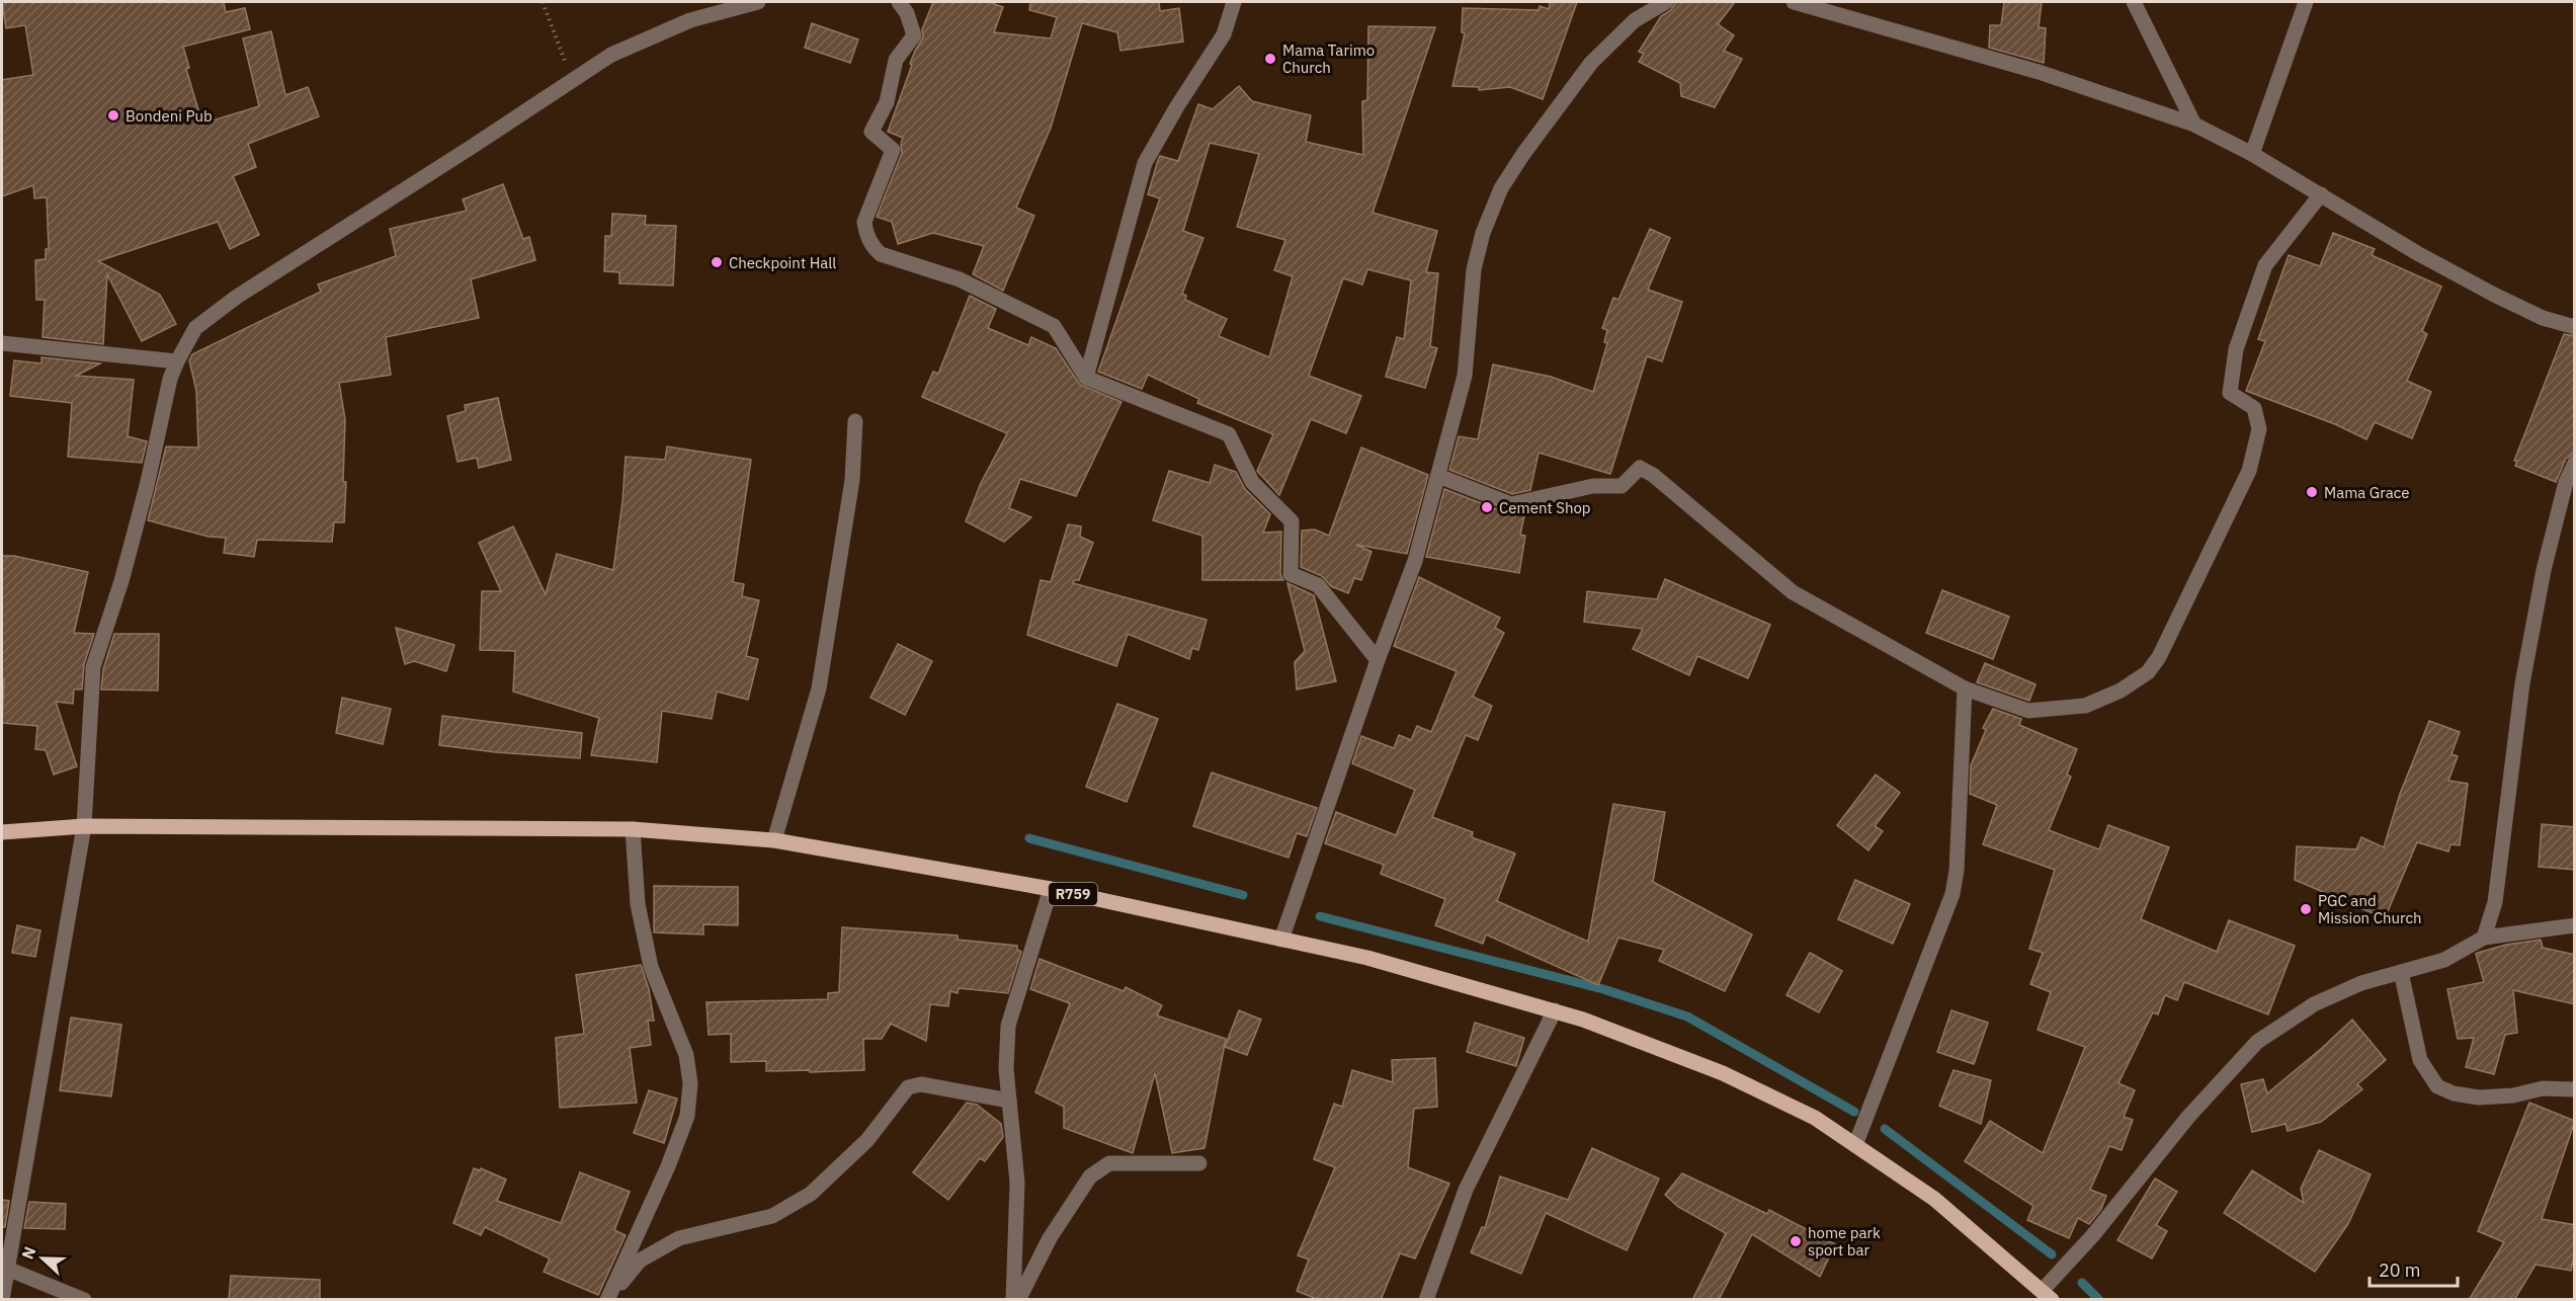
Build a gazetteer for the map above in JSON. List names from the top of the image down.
{
  "streets": {
    "main road": ["R759"]
  },
  "places": [
    "Mama Tarimo Church",
    "Bondeni Pub",
    "Checkpoint Hall",
    "Mama Grace",
    "Cement Shop",
    "PGC and Mission Church",
    "home park sport bar"
  ],
  "scale_bar": "20 m",
  "north": "left"
}
